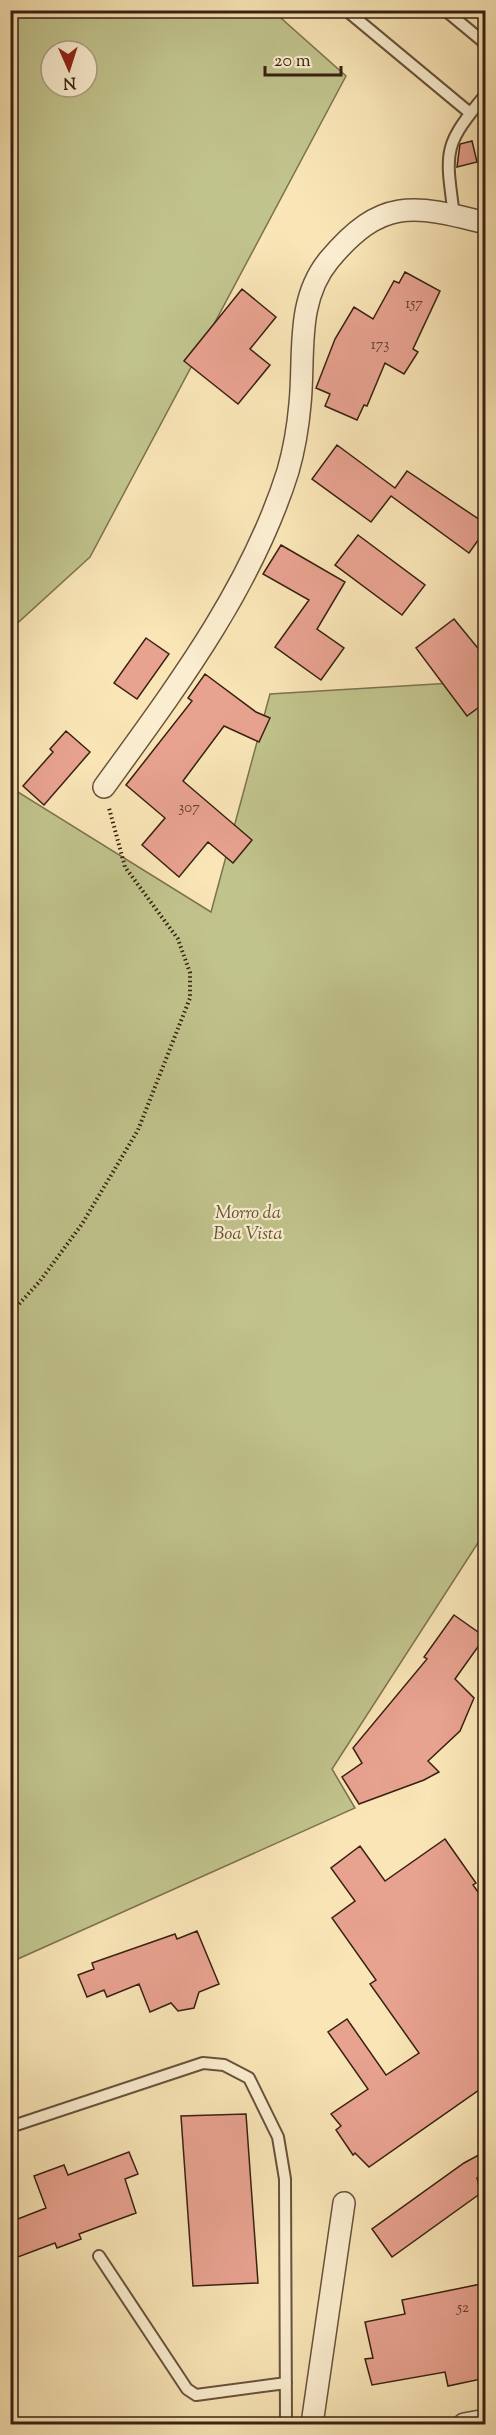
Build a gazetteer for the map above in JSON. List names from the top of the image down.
{
  "parks": ["Morro da Boa Vista"],
  "house_numbers": [
    "157",
    "173",
    "307",
    "52"
  ],
  "scale_bar": "20 m",
  "north": "bottom"
}
